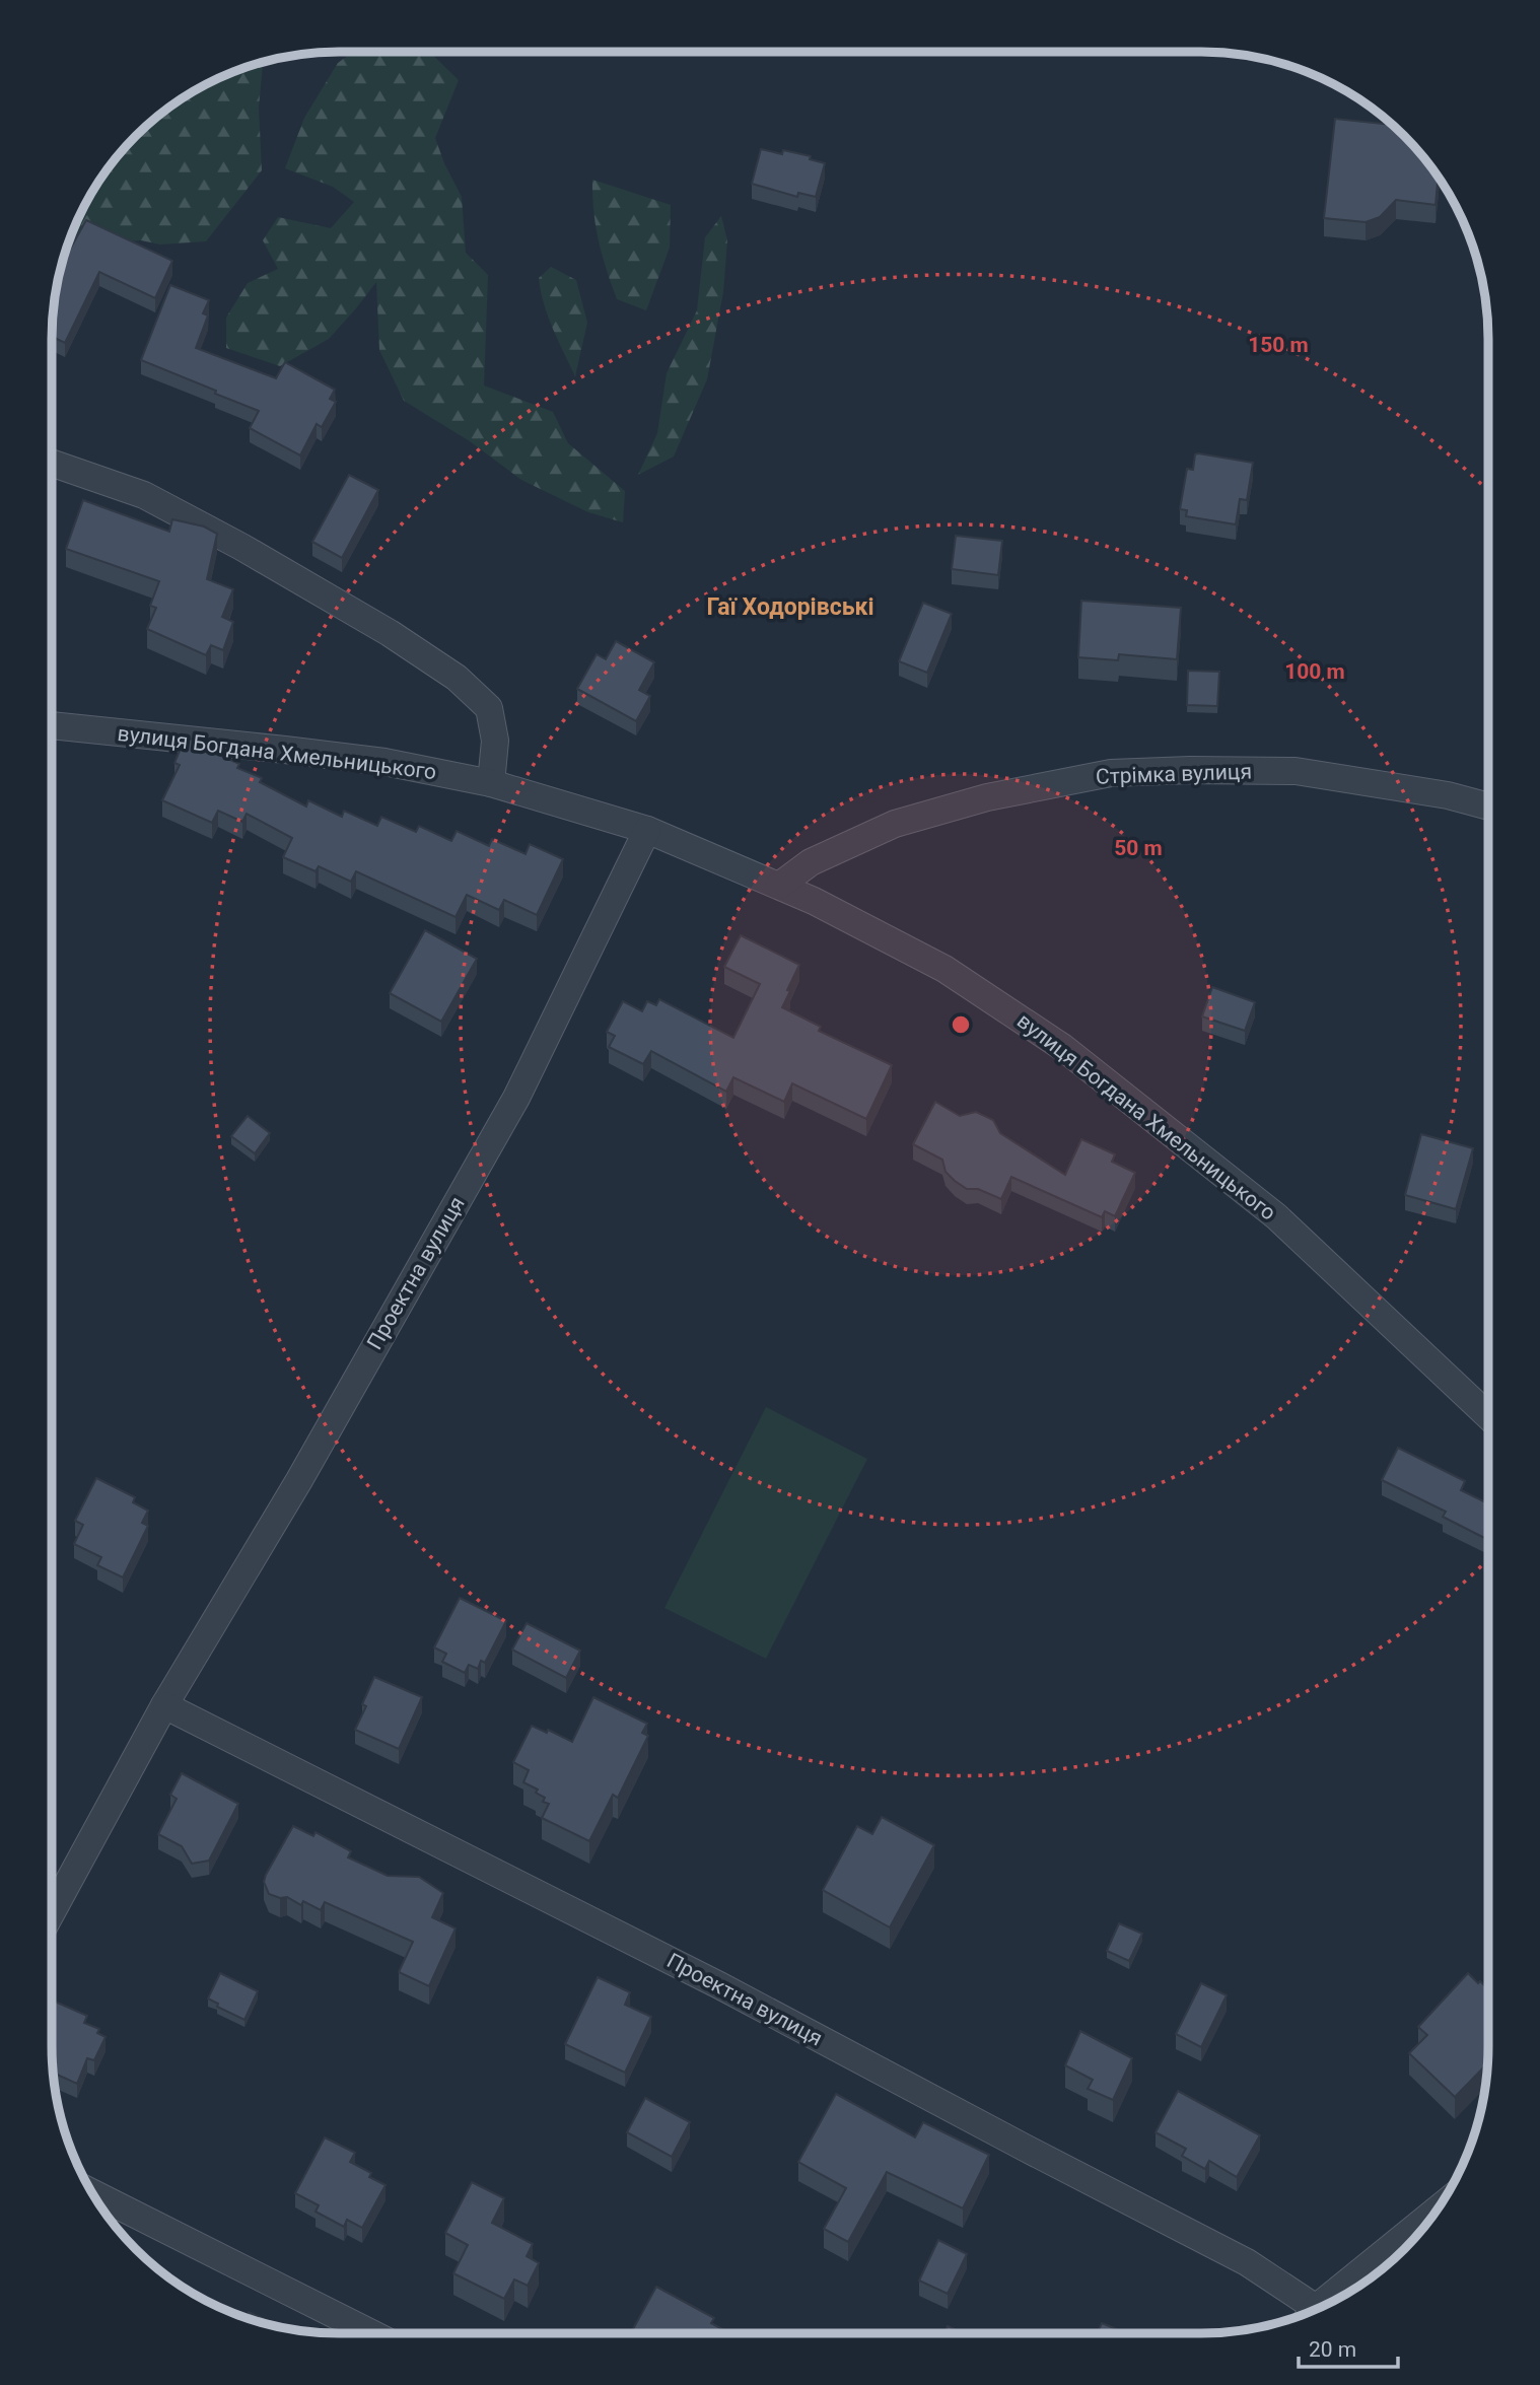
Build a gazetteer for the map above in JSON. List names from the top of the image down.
{
  "streets": {
    "street": ["вулиця Богдана Хмельницького", "Стрімка вулиця", "Проектна вулиця"]
  },
  "crossings": [
    ["вулиця Богдана Хмельницького", "Стрімка вулиця"],
    ["вулиця Богдана Хмельницького", "Проектна вулиця"]
  ],
  "districts": ["Гаї Ходорівські"],
  "scale_bar": "20 m",
  "rings": ["150 m", "100 m", "50 m"]
}
